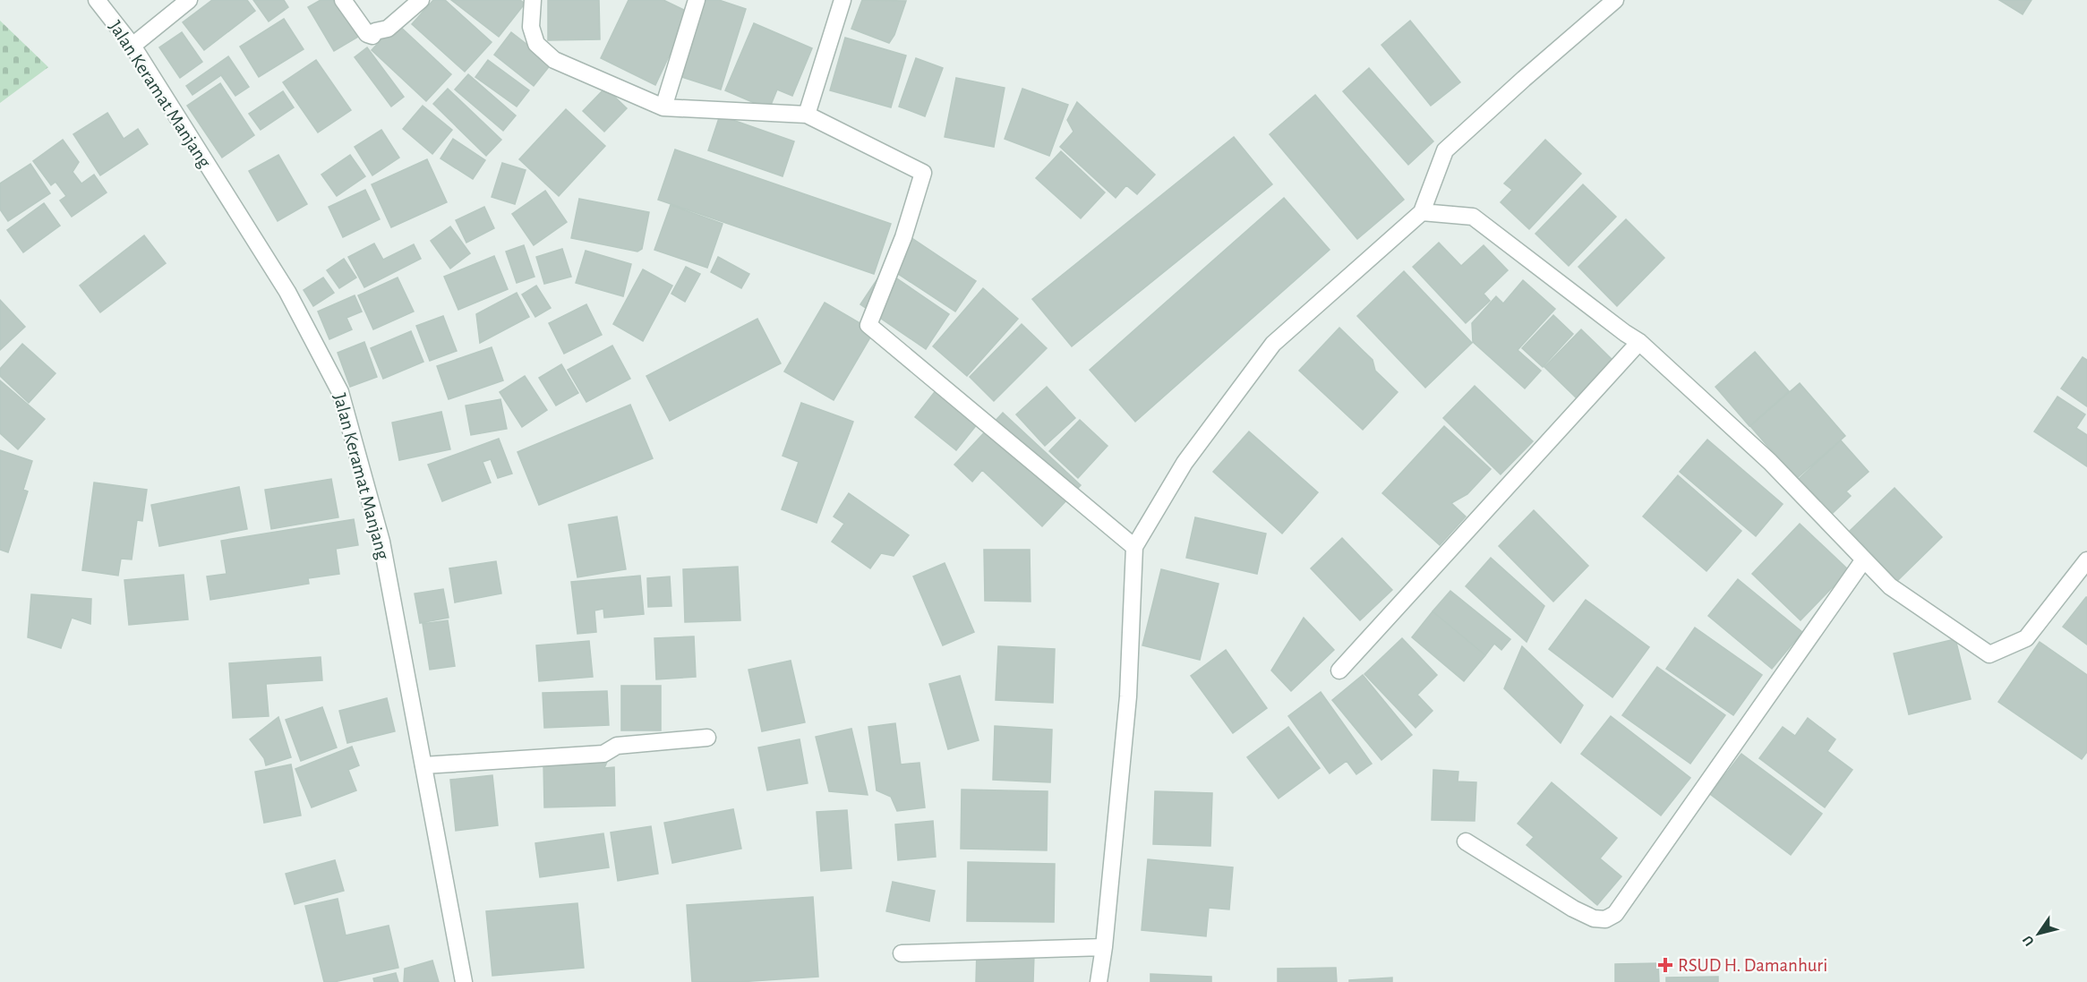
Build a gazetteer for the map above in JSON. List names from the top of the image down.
{
  "streets": {
    "street": ["Jalan Keramat Manjang"]
  },
  "places": {
    "health": ["RSUD H. Damanhuri"]
  },
  "north": "bottom left"
}
